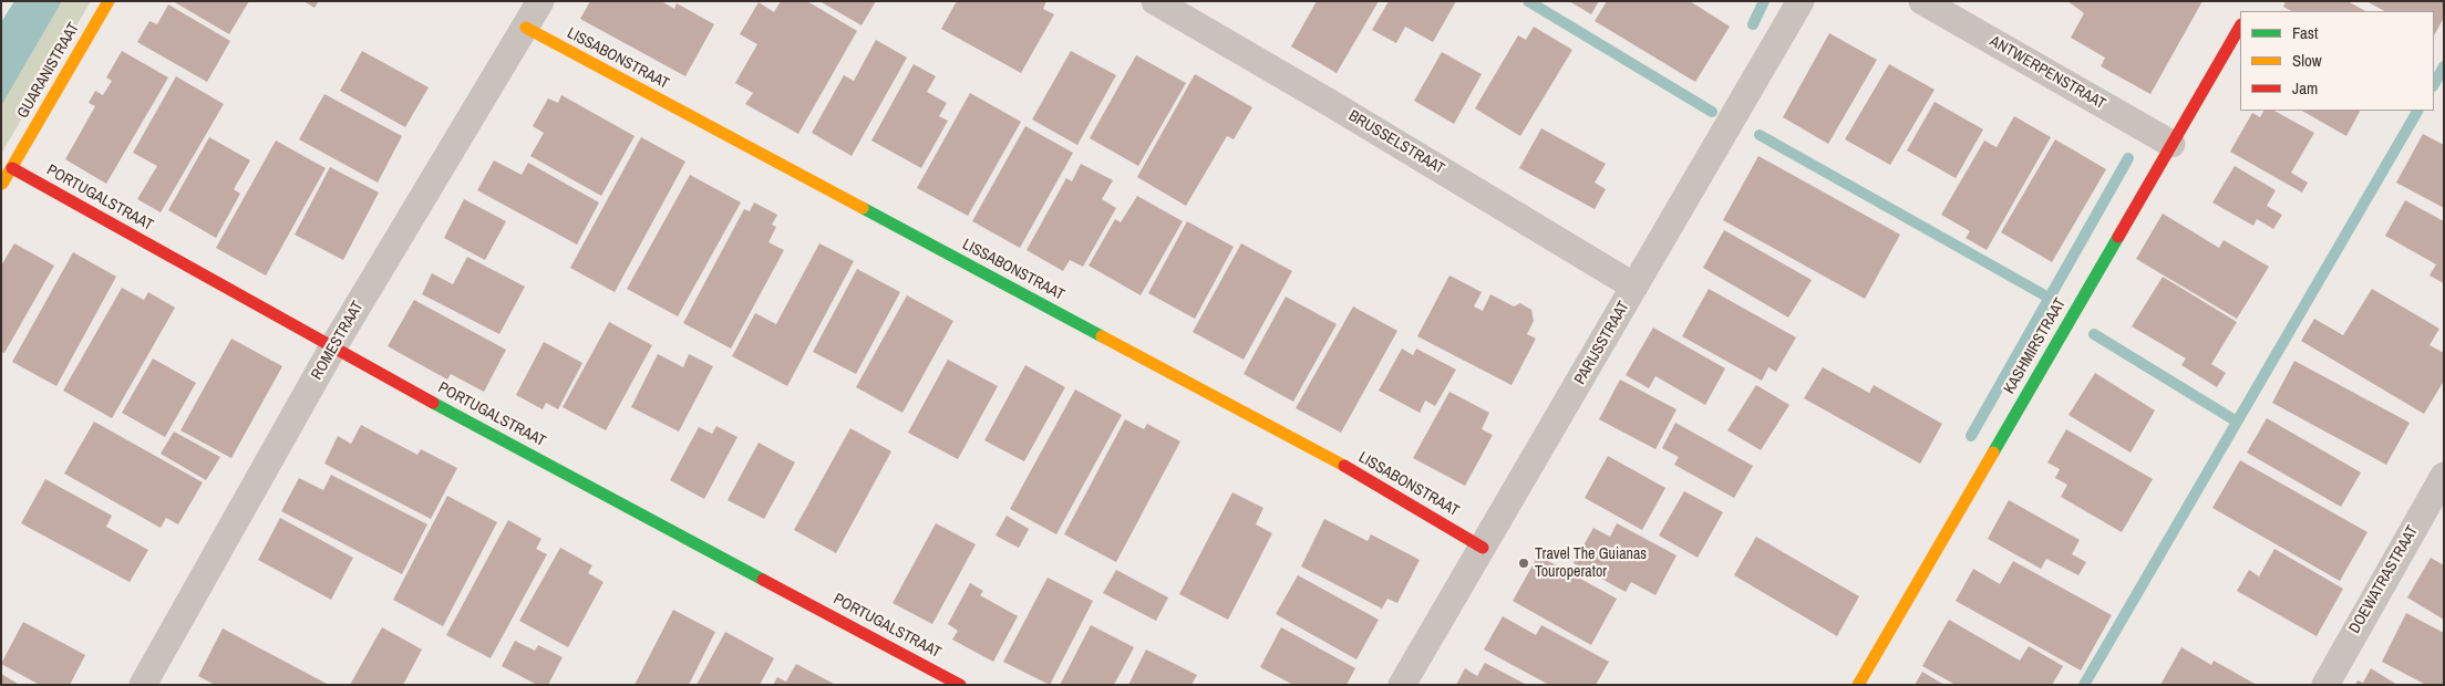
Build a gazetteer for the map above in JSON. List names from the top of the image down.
{
  "streets": {
    "street": [
      "LISSABONSTRAAT",
      "GUARANISTRAAT",
      "ANTWERPENSTRAAT",
      "BRUSSELSTRAAT",
      "PORTUGALSTRAAT",
      "ROMESTRAAT",
      "PARIJSSTRAAT",
      "KASHMIRSTRAAT",
      "DOEWATRASTRAAT"
    ]
  },
  "crossings": [
    ["LISSABONSTRAAT", "ROMESTRAAT"],
    ["LISSABONSTRAAT", "PARIJSSTRAAT"],
    ["GUARANISTRAAT", "PORTUGALSTRAAT"],
    ["ANTWERPENSTRAAT", "KASHMIRSTRAAT"],
    ["BRUSSELSTRAAT", "PARIJSSTRAAT"],
    ["PORTUGALSTRAAT", "ROMESTRAAT"]
  ],
  "places": ["Travel The Guianas Touroperator"],
  "legend": ["Fast", "Slow", "Jam"]
}
